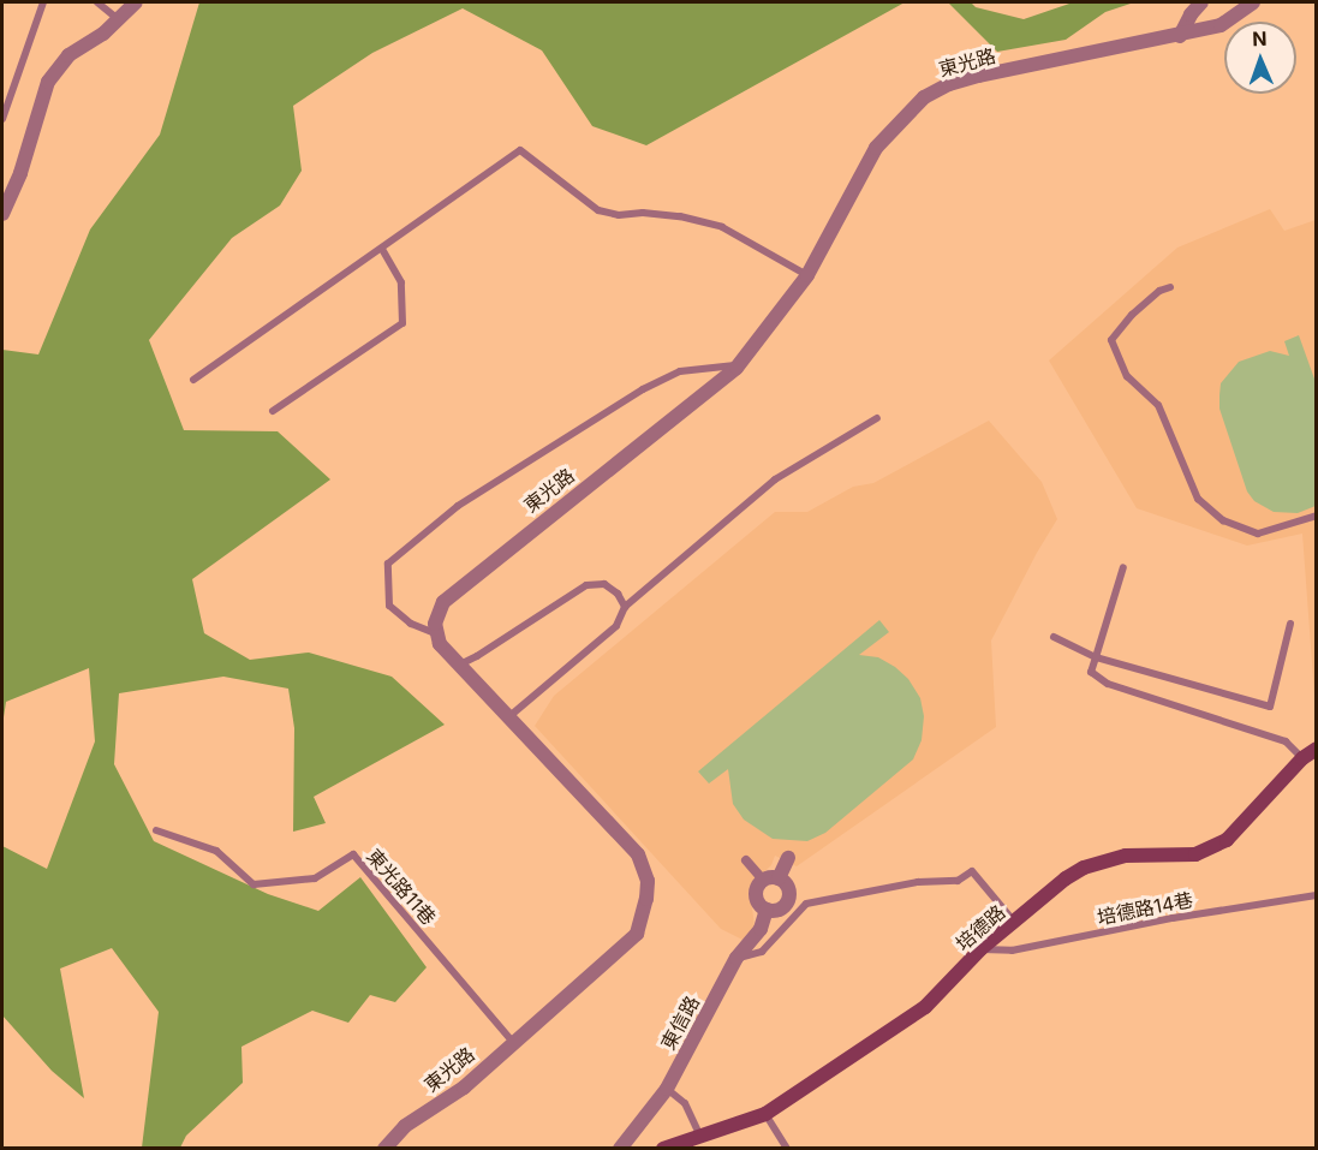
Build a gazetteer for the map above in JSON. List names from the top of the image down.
{
  "streets": {
    "main road": ["培德路"],
    "street": ["東光路", "東信路"],
    "lane": ["東光路11巷", "培德路14巷"]
  },
  "crossings": [
    ["東光路", "東光路11巷"],
    ["培德路14巷", "培德路"]
  ],
  "north": "top"
}
